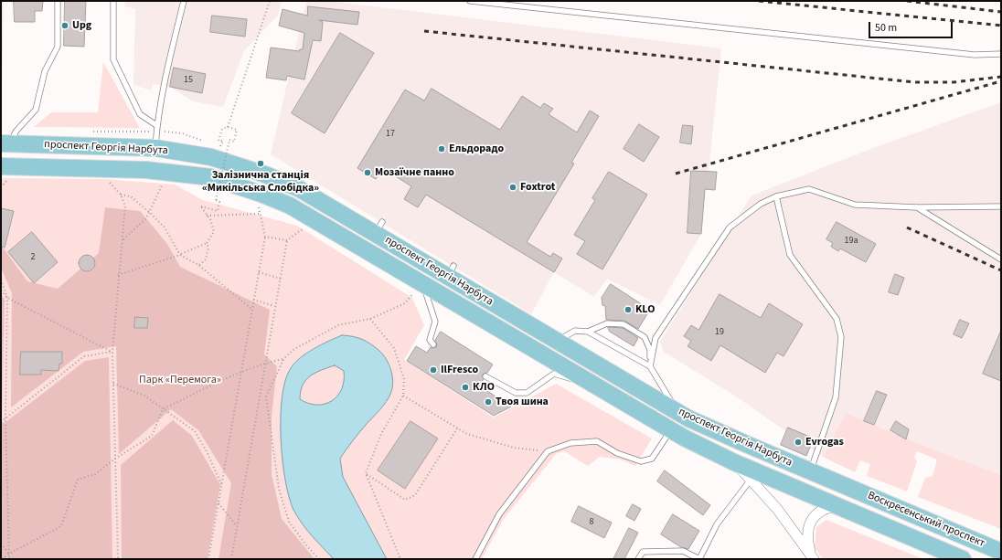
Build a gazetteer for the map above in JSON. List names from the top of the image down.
{
  "streets": {
    "main road": ["проспект Георгія Нарбута", "Воскресенський проспект"]
  },
  "crossings": [
    ["проспект Георгія Нарбута", "Воскресенський проспект"]
  ],
  "parks": ["Парк «Перемога»"],
  "places": [
    "Upg",
    "Ельдорадо",
    "Залізнична станція «Микільська Слобідка»",
    "Мозаїчне панно",
    "Foxtrot",
    "KLO",
    "IlFresco",
    "КЛО",
    "Твоя шина",
    "Evrogas"
  ],
  "house_numbers": [
    "15",
    "17",
    "19а",
    "2",
    "19",
    "8"
  ],
  "scale_bar": "50 m"
}
